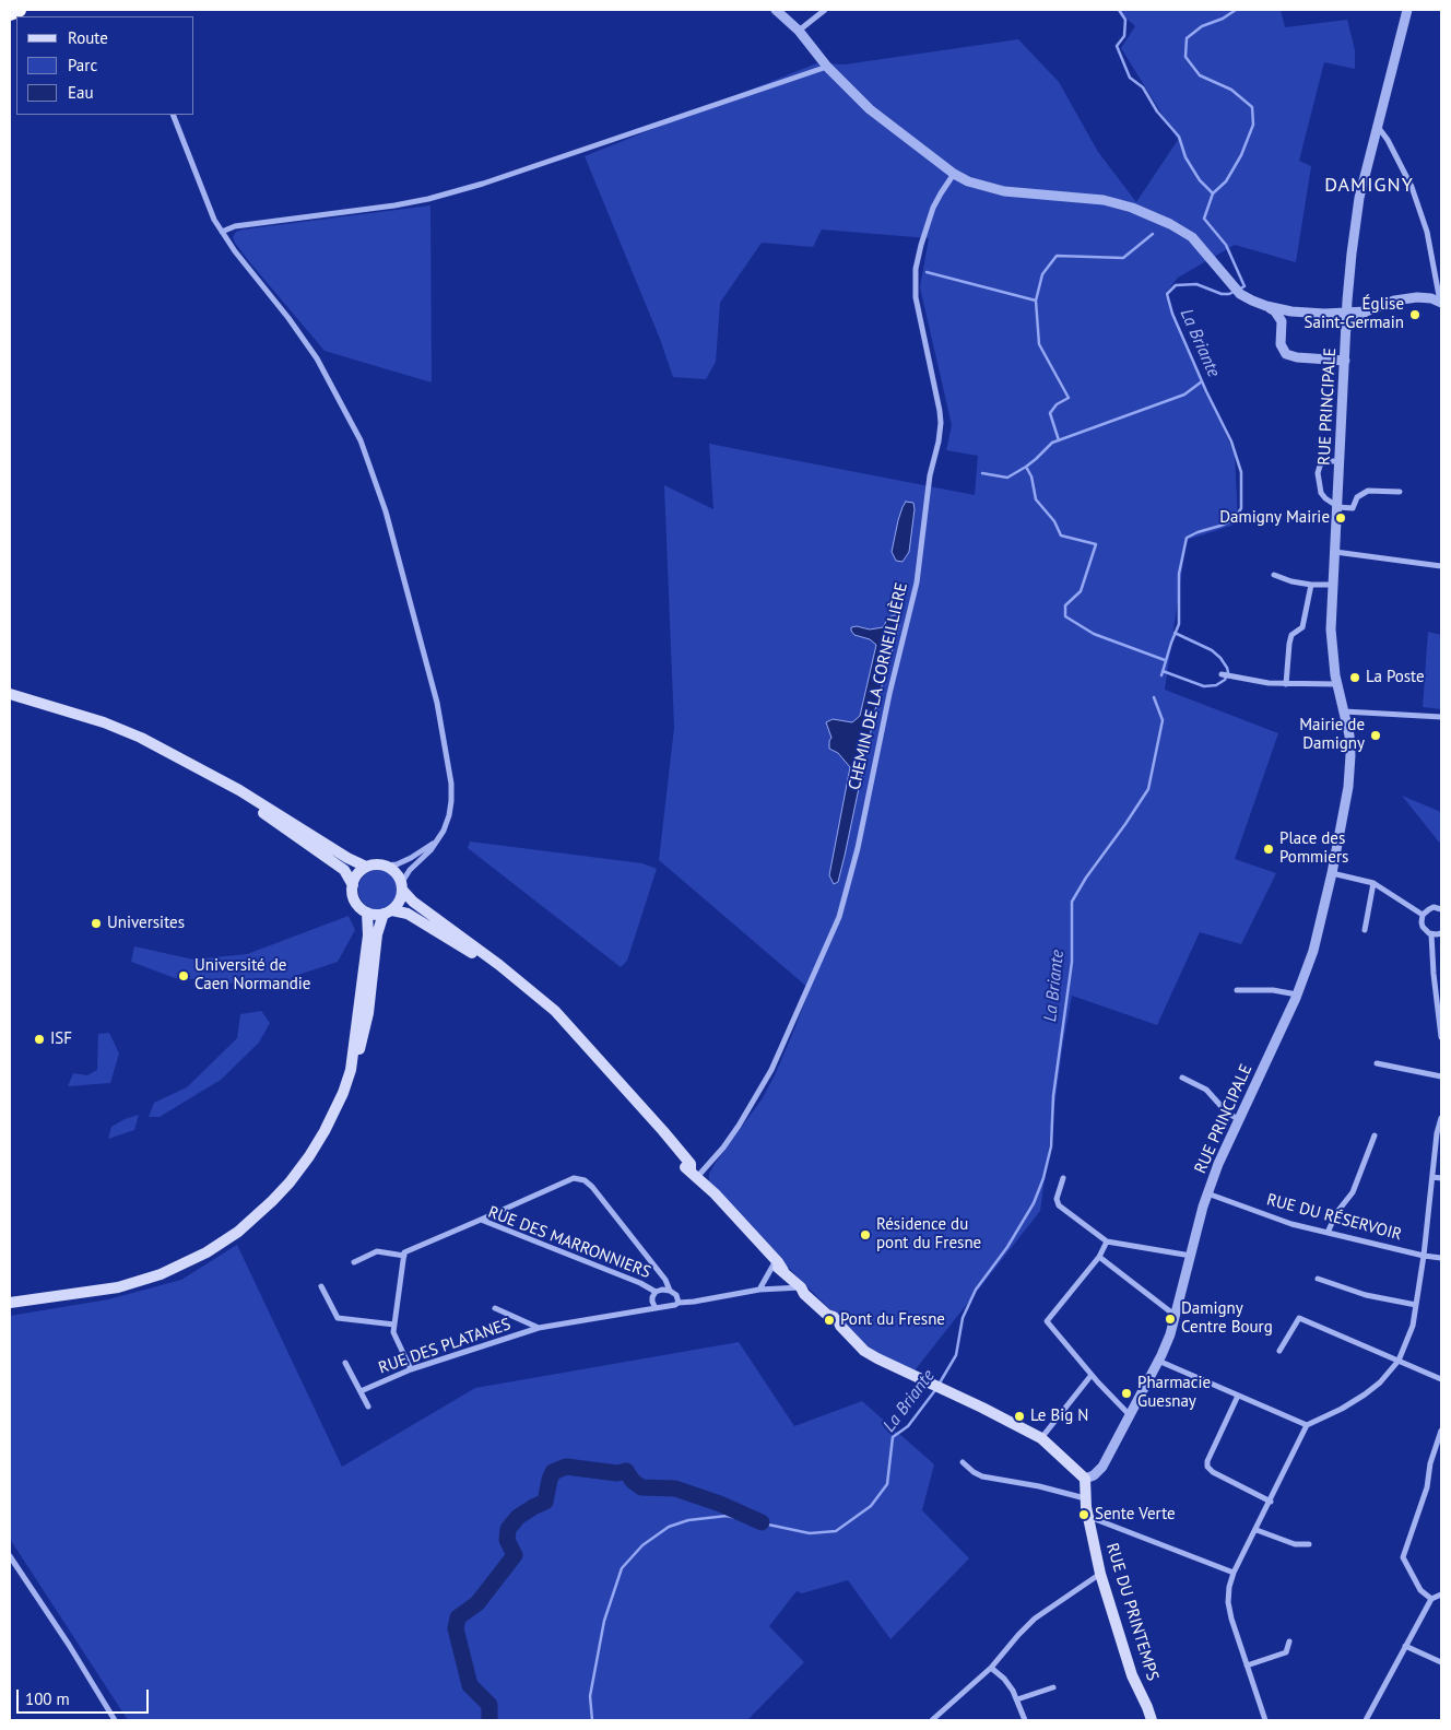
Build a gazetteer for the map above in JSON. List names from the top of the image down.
{
  "streets": {
    "main road": ["RUE DU PRINTEMPS"],
    "street": [
      "RUE PRINCIPALE",
      "CHEMIN DE LA CORNEILLIÈRE",
      "RUE DU RÉSERVOIR",
      "RUE DES MARRONNIERS",
      "RUE DES PLATANES"
    ]
  },
  "crossings": [
    ["RUE PRINCIPALE", "RUE DU RÉSERVOIR"],
    ["RUE PRINCIPALE", "RUE DU PRINTEMPS"]
  ],
  "districts": ["DAMIGNY"],
  "water": ["La Briante"],
  "places": [
    "Église Saint-Germain",
    "Damigny Mairie",
    "La Poste",
    "Mairie de Damigny",
    "Place des Pommiers",
    "Universites",
    "Université de Caen Normandie",
    "ISF",
    "Résidence du pont du Fresne",
    "Damigny Centre Bourg",
    "Pont du Fresne",
    "Pharmacie Guesnay",
    "Le Big N",
    "Sente Verte"
  ],
  "legend": ["Route", "Parc", "Eau"],
  "scale_bar": "100 m"
}
